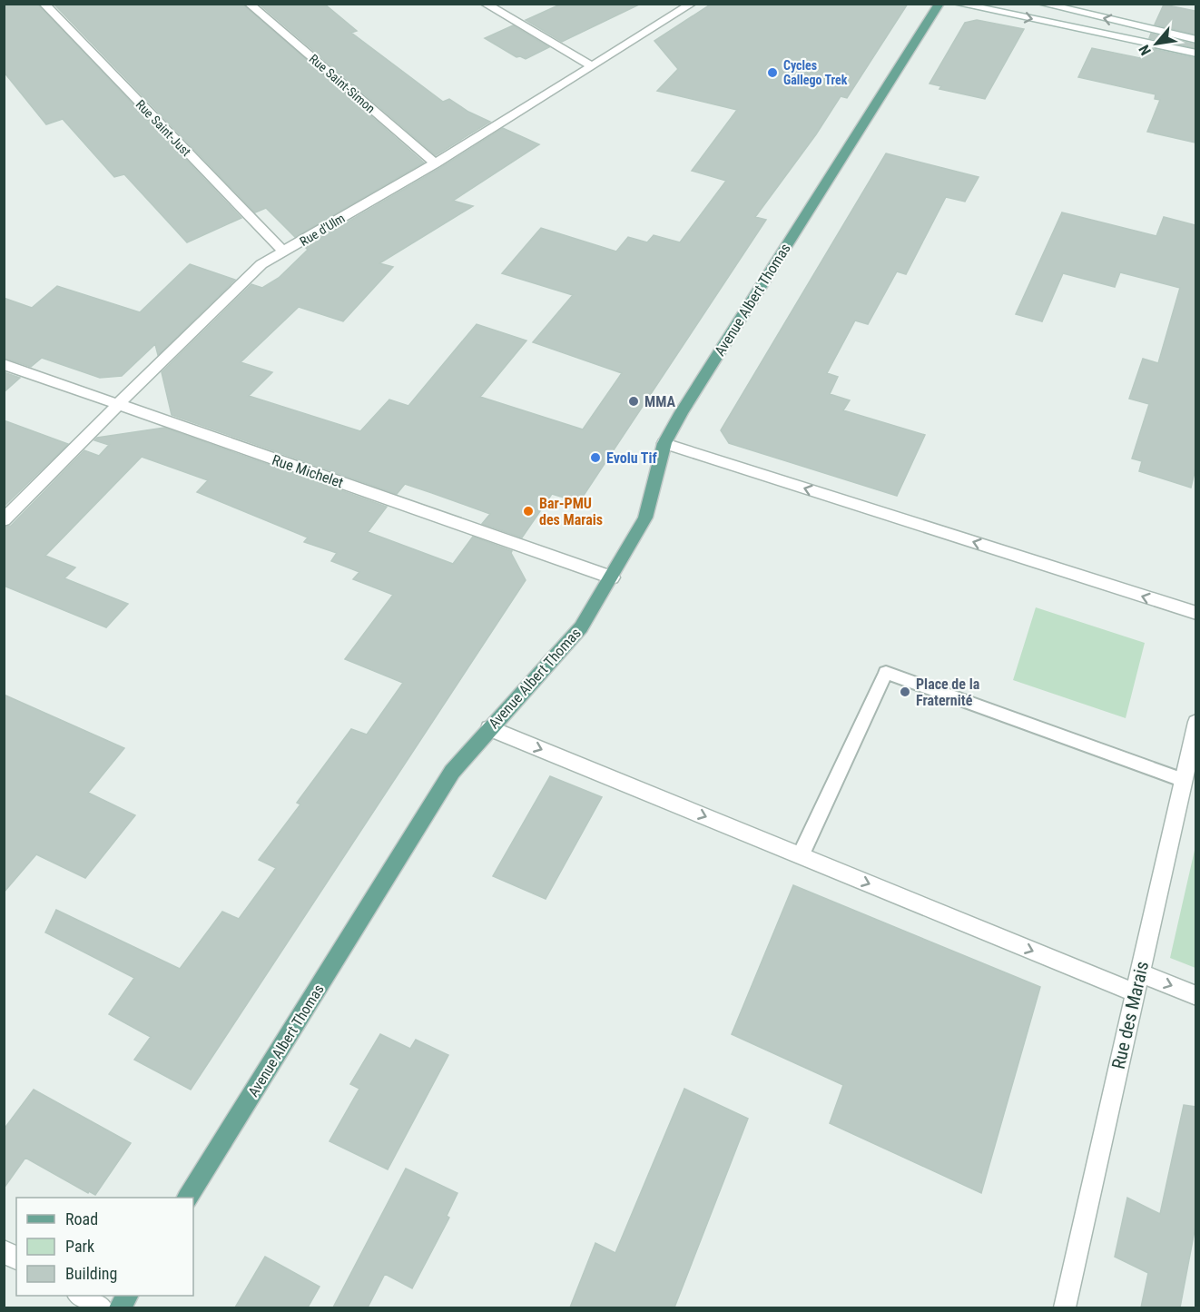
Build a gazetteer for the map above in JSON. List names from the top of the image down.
{
  "streets": {
    "main road": ["Avenue Albert Thomas"],
    "street": [
      "Rue Saint-Simon",
      "Rue Saint-Just",
      "Rue d'Ulm",
      "Rue Michelet",
      "Rue des Marais"
    ]
  },
  "crossings": [
    ["Rue Saint-Simon", "Rue d'Ulm"],
    ["Rue Saint-Just", "Rue d'Ulm"],
    ["Rue d'Ulm", "Rue Michelet"],
    ["Avenue Albert Thomas", "Rue Michelet"]
  ],
  "places": [
    "Cycles Gallego Trek",
    "MMA",
    "Evolu Tif",
    "Bar-PMU des Marais",
    "Place de la Fraternité"
  ],
  "legend": ["Road", "Park", "Building"],
  "north": "bottom left"
}
